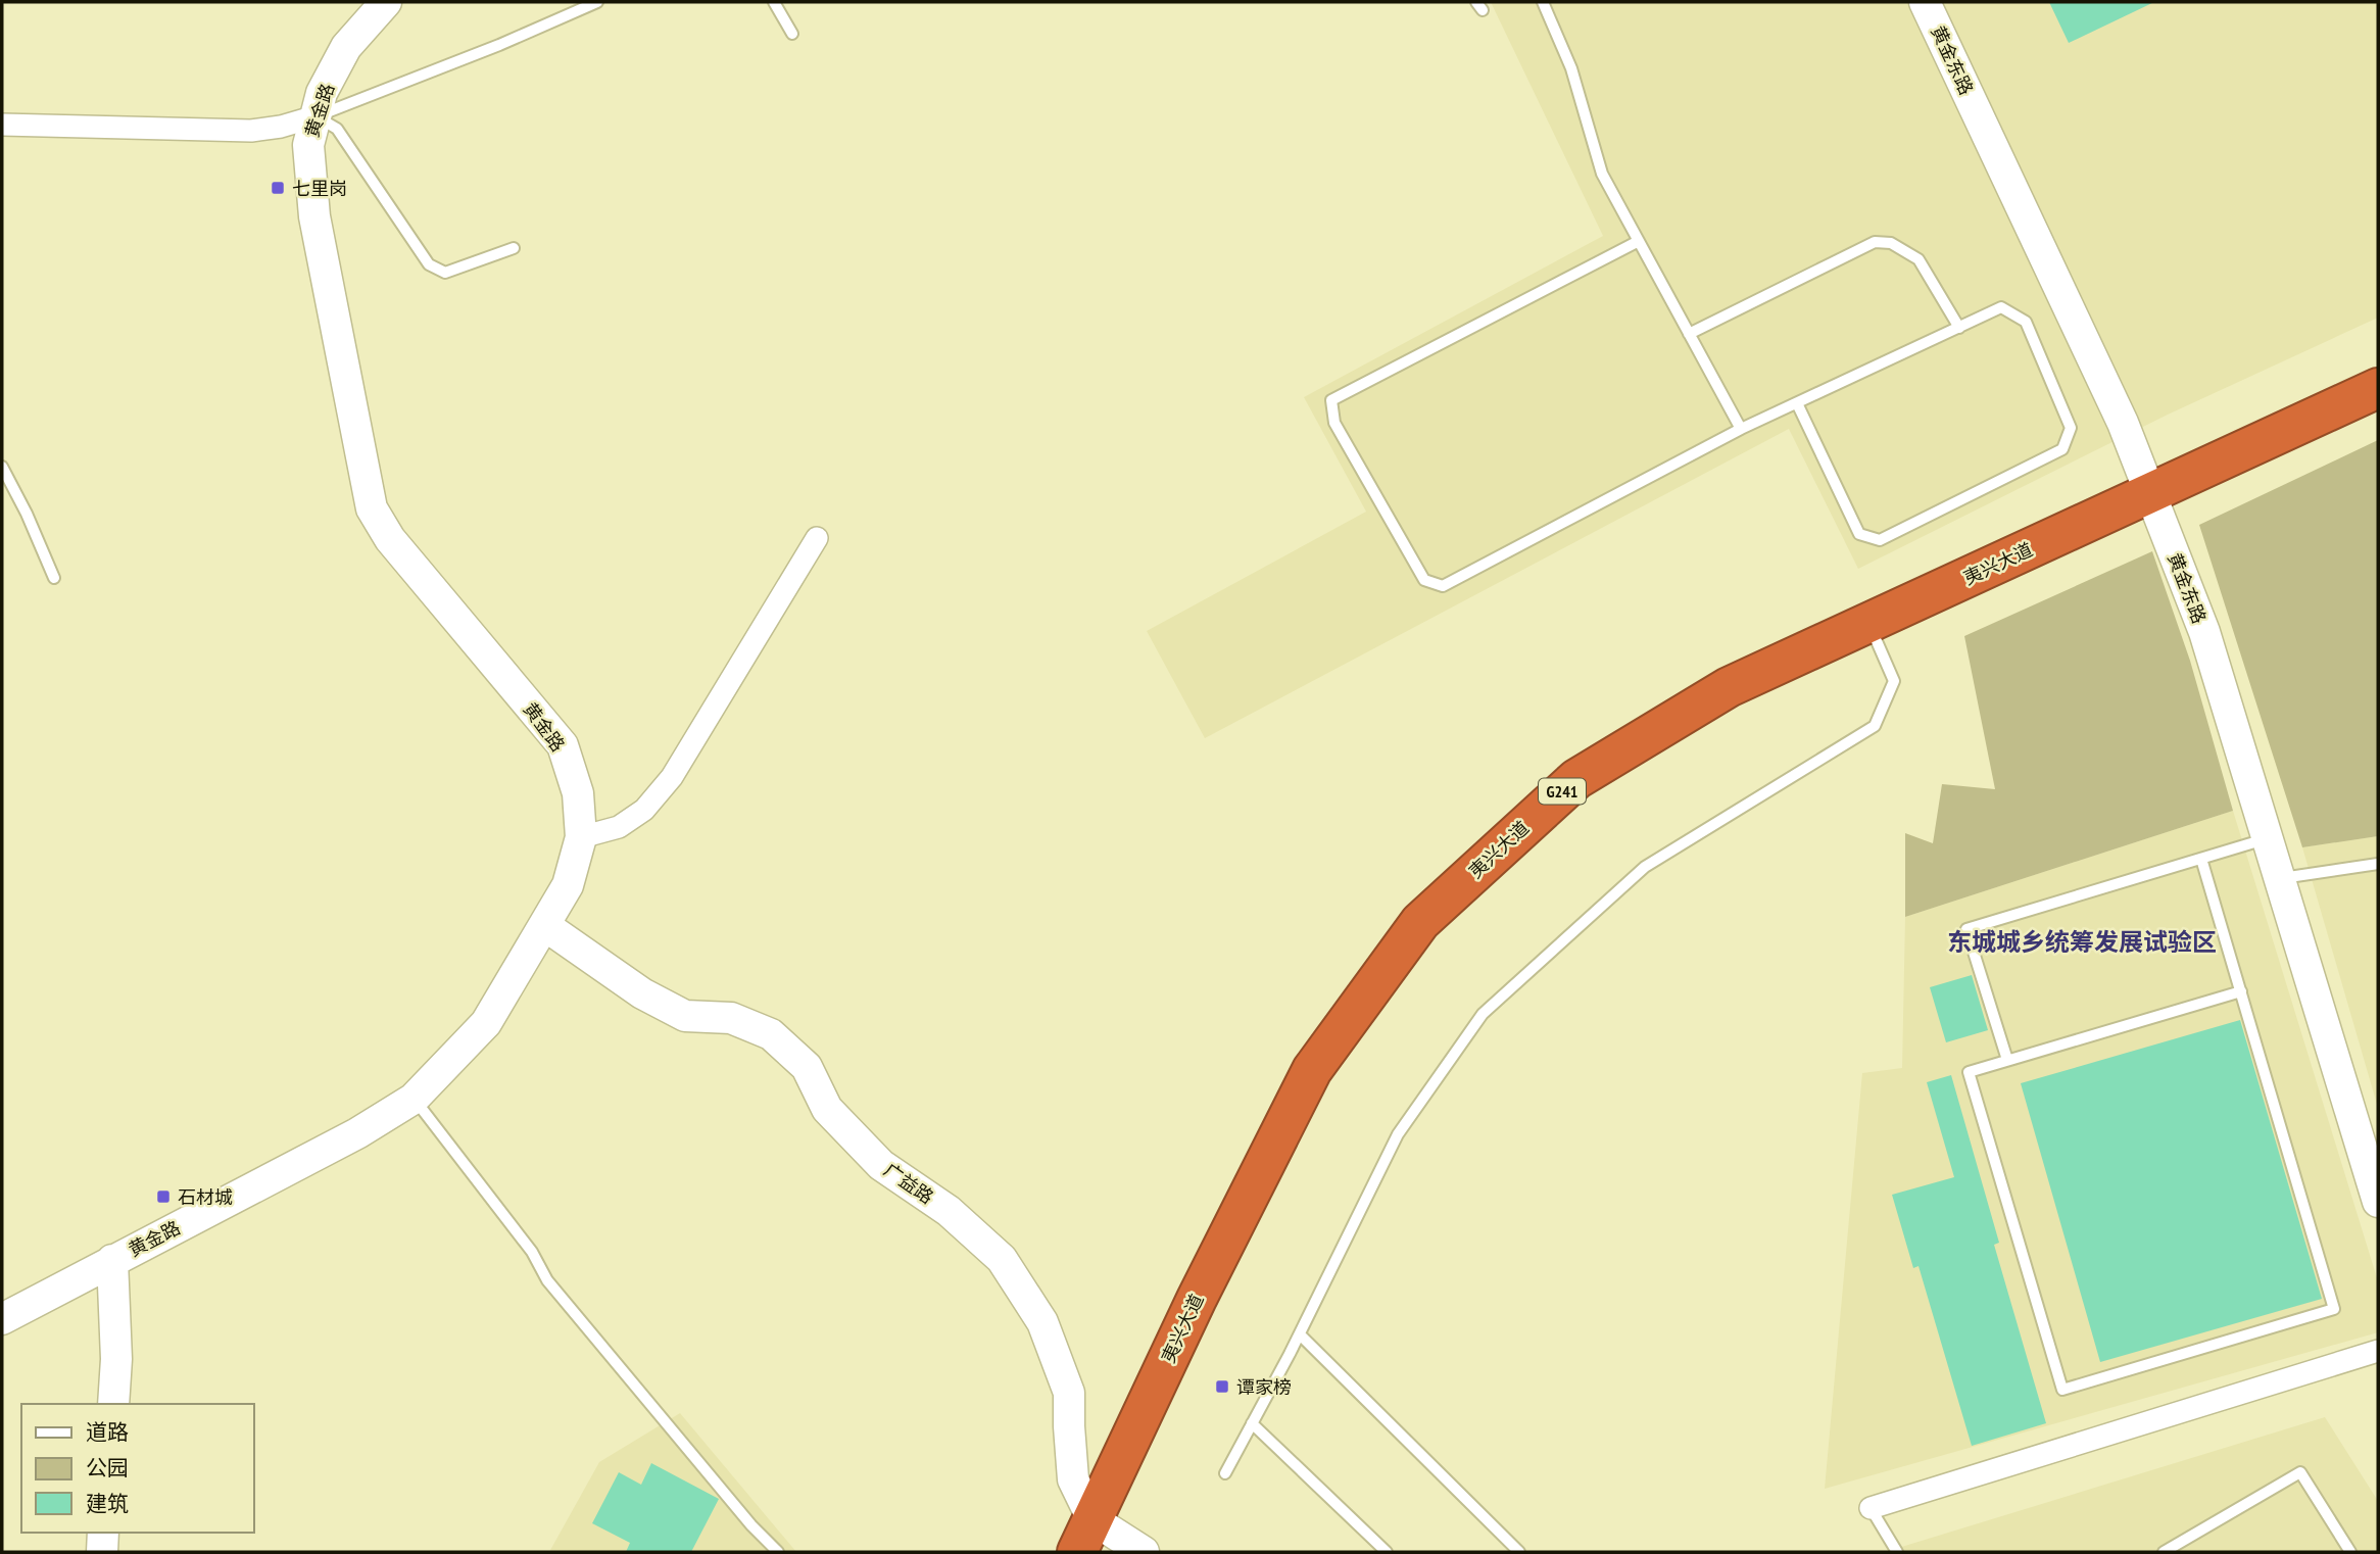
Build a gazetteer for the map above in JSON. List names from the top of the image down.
{
  "streets": {
    "highway": ["夷兴大道", "G241"],
    "street": ["黄金东路", "黄金路", "广益路"]
  },
  "crossings": [
    ["黄金东路", "夷兴大道"],
    ["黄金路", "广益路"],
    ["夷兴大道", "广益路"]
  ],
  "districts": ["东城城乡统筹发展试验区"],
  "places": {
    "transit": ["七里岗", "石材城", "谭家榜"]
  },
  "legend": ["道路", "公园", "建筑"]
}
